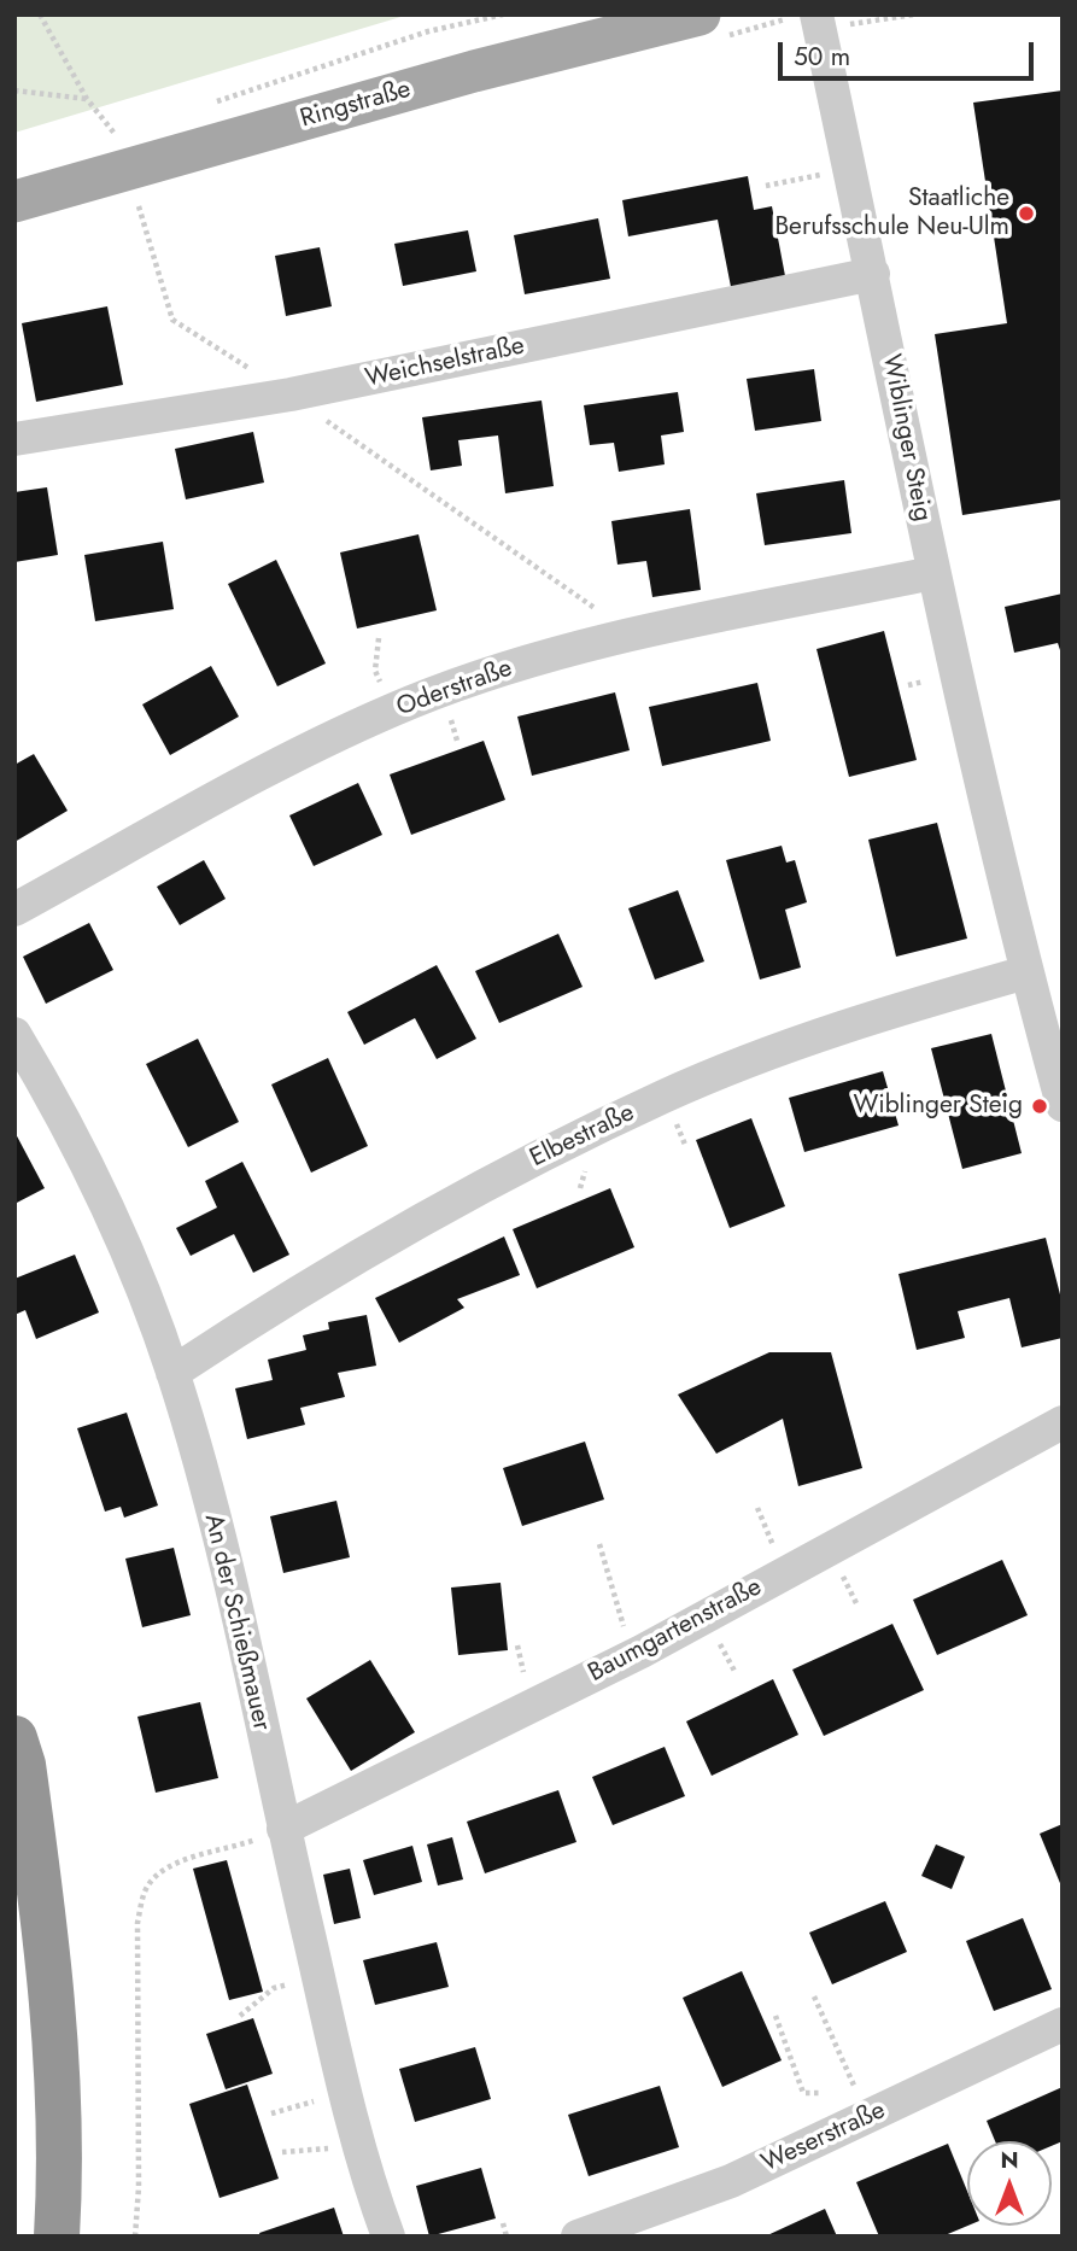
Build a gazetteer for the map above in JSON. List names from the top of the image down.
{
  "streets": {
    "main road": ["Ringstraße"],
    "street": [
      "Weichselstraße",
      "Wiblinger Steig",
      "Oderstraße",
      "Elbestraße",
      "An der Schießmauer",
      "Baumgartenstraße",
      "Weserstraße"
    ]
  },
  "crossings": [
    ["Weichselstraße", "Wiblinger Steig"],
    ["Wiblinger Steig", "Oderstraße"],
    ["Wiblinger Steig", "Elbestraße"],
    ["Elbestraße", "An der Schießmauer"],
    ["An der Schießmauer", "Baumgartenstraße"]
  ],
  "places": ["Staatliche Berufsschule Neu-Ulm", "Wiblinger Steig"],
  "scale_bar": "50 m",
  "north": "top"
}
